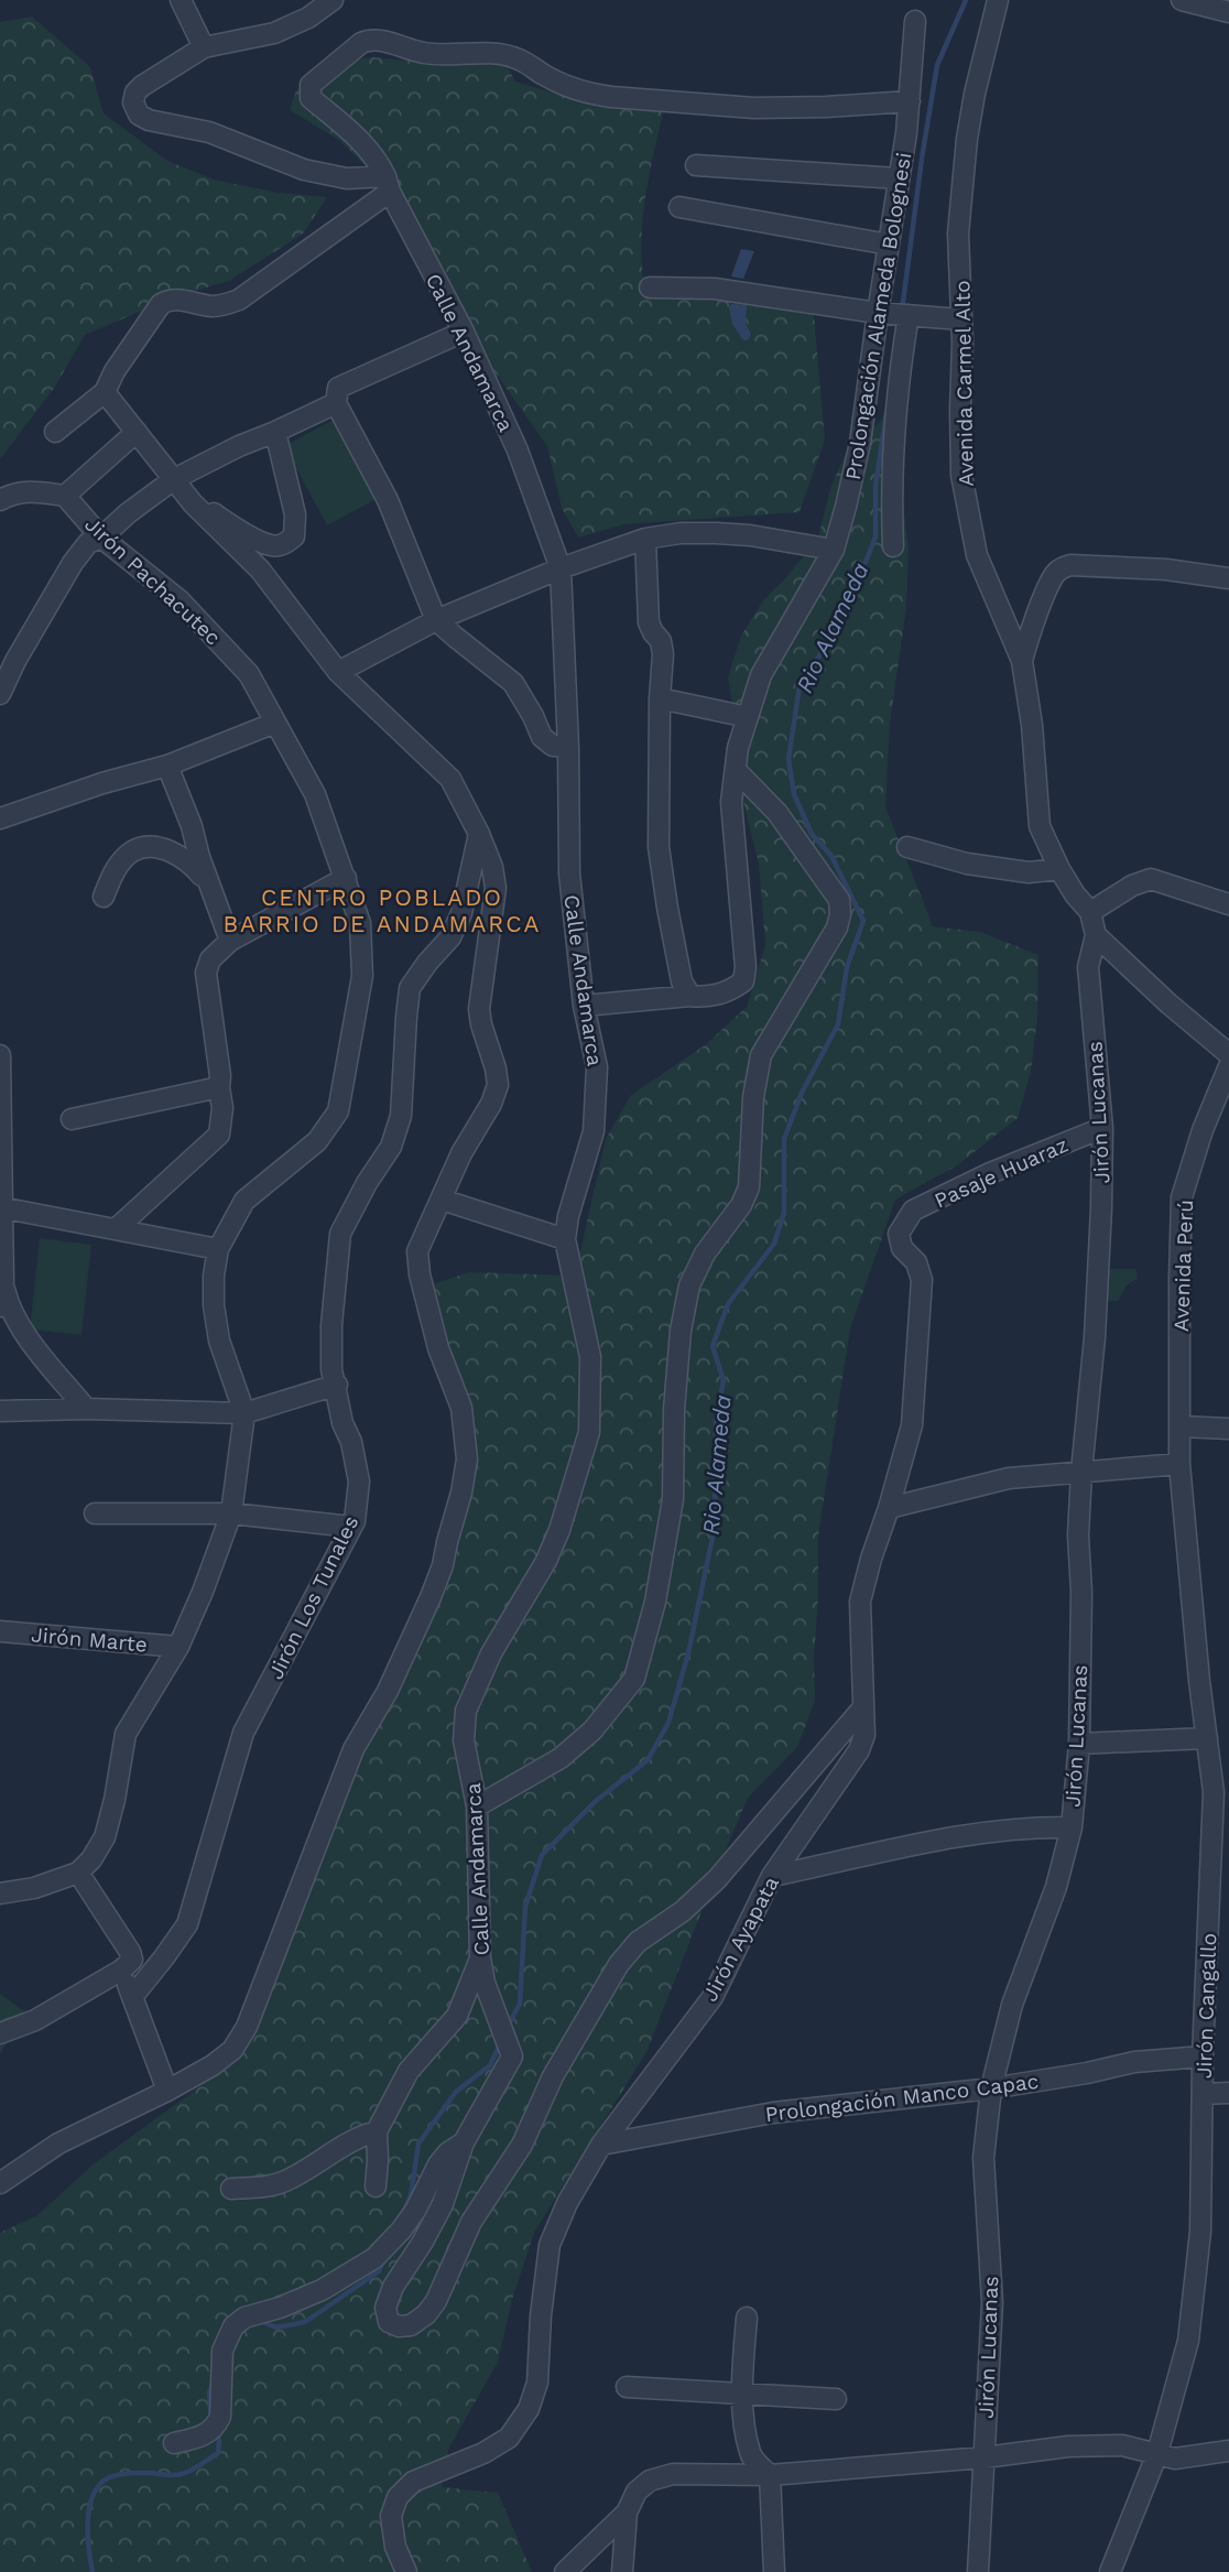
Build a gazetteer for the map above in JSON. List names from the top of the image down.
{
  "streets": {
    "street": [
      "Prolongación Alameda Bolognesi",
      "Calle Andamarca",
      "Avenida Carmel Alto",
      "Jirón Pachacutec",
      "Jirón Lucanas",
      "Pasaje Huaraz",
      "Avenida Perú",
      "Jirón Los Tunales",
      "Jirón Marte",
      "Jirón Ayapata",
      "Jirón Cangallo",
      "Prolongación Manco Capac"
    ]
  },
  "crossings": [
    ["Prolongación Alameda Bolognesi", "Calle Andamarca"],
    ["Calle Andamarca", "Jirón Ayapata"],
    ["Avenida Carmel Alto", "Jirón Lucanas"],
    ["Jirón Pachacutec", "Jirón Marte"],
    ["Jirón Lucanas", "Pasaje Huaraz"],
    ["Jirón Lucanas", "Prolongación Manco Capac"],
    ["Pasaje Huaraz", "Jirón Ayapata"],
    ["Avenida Perú", "Jirón Cangallo"],
    ["Jirón Ayapata", "Prolongación Manco Capac"],
    ["Jirón Cangallo", "Prolongación Manco Capac"]
  ],
  "districts": ["CENTRO POBLADO BARRIO DE ANDAMARCA"],
  "water": ["Rio Alameda"]
}
